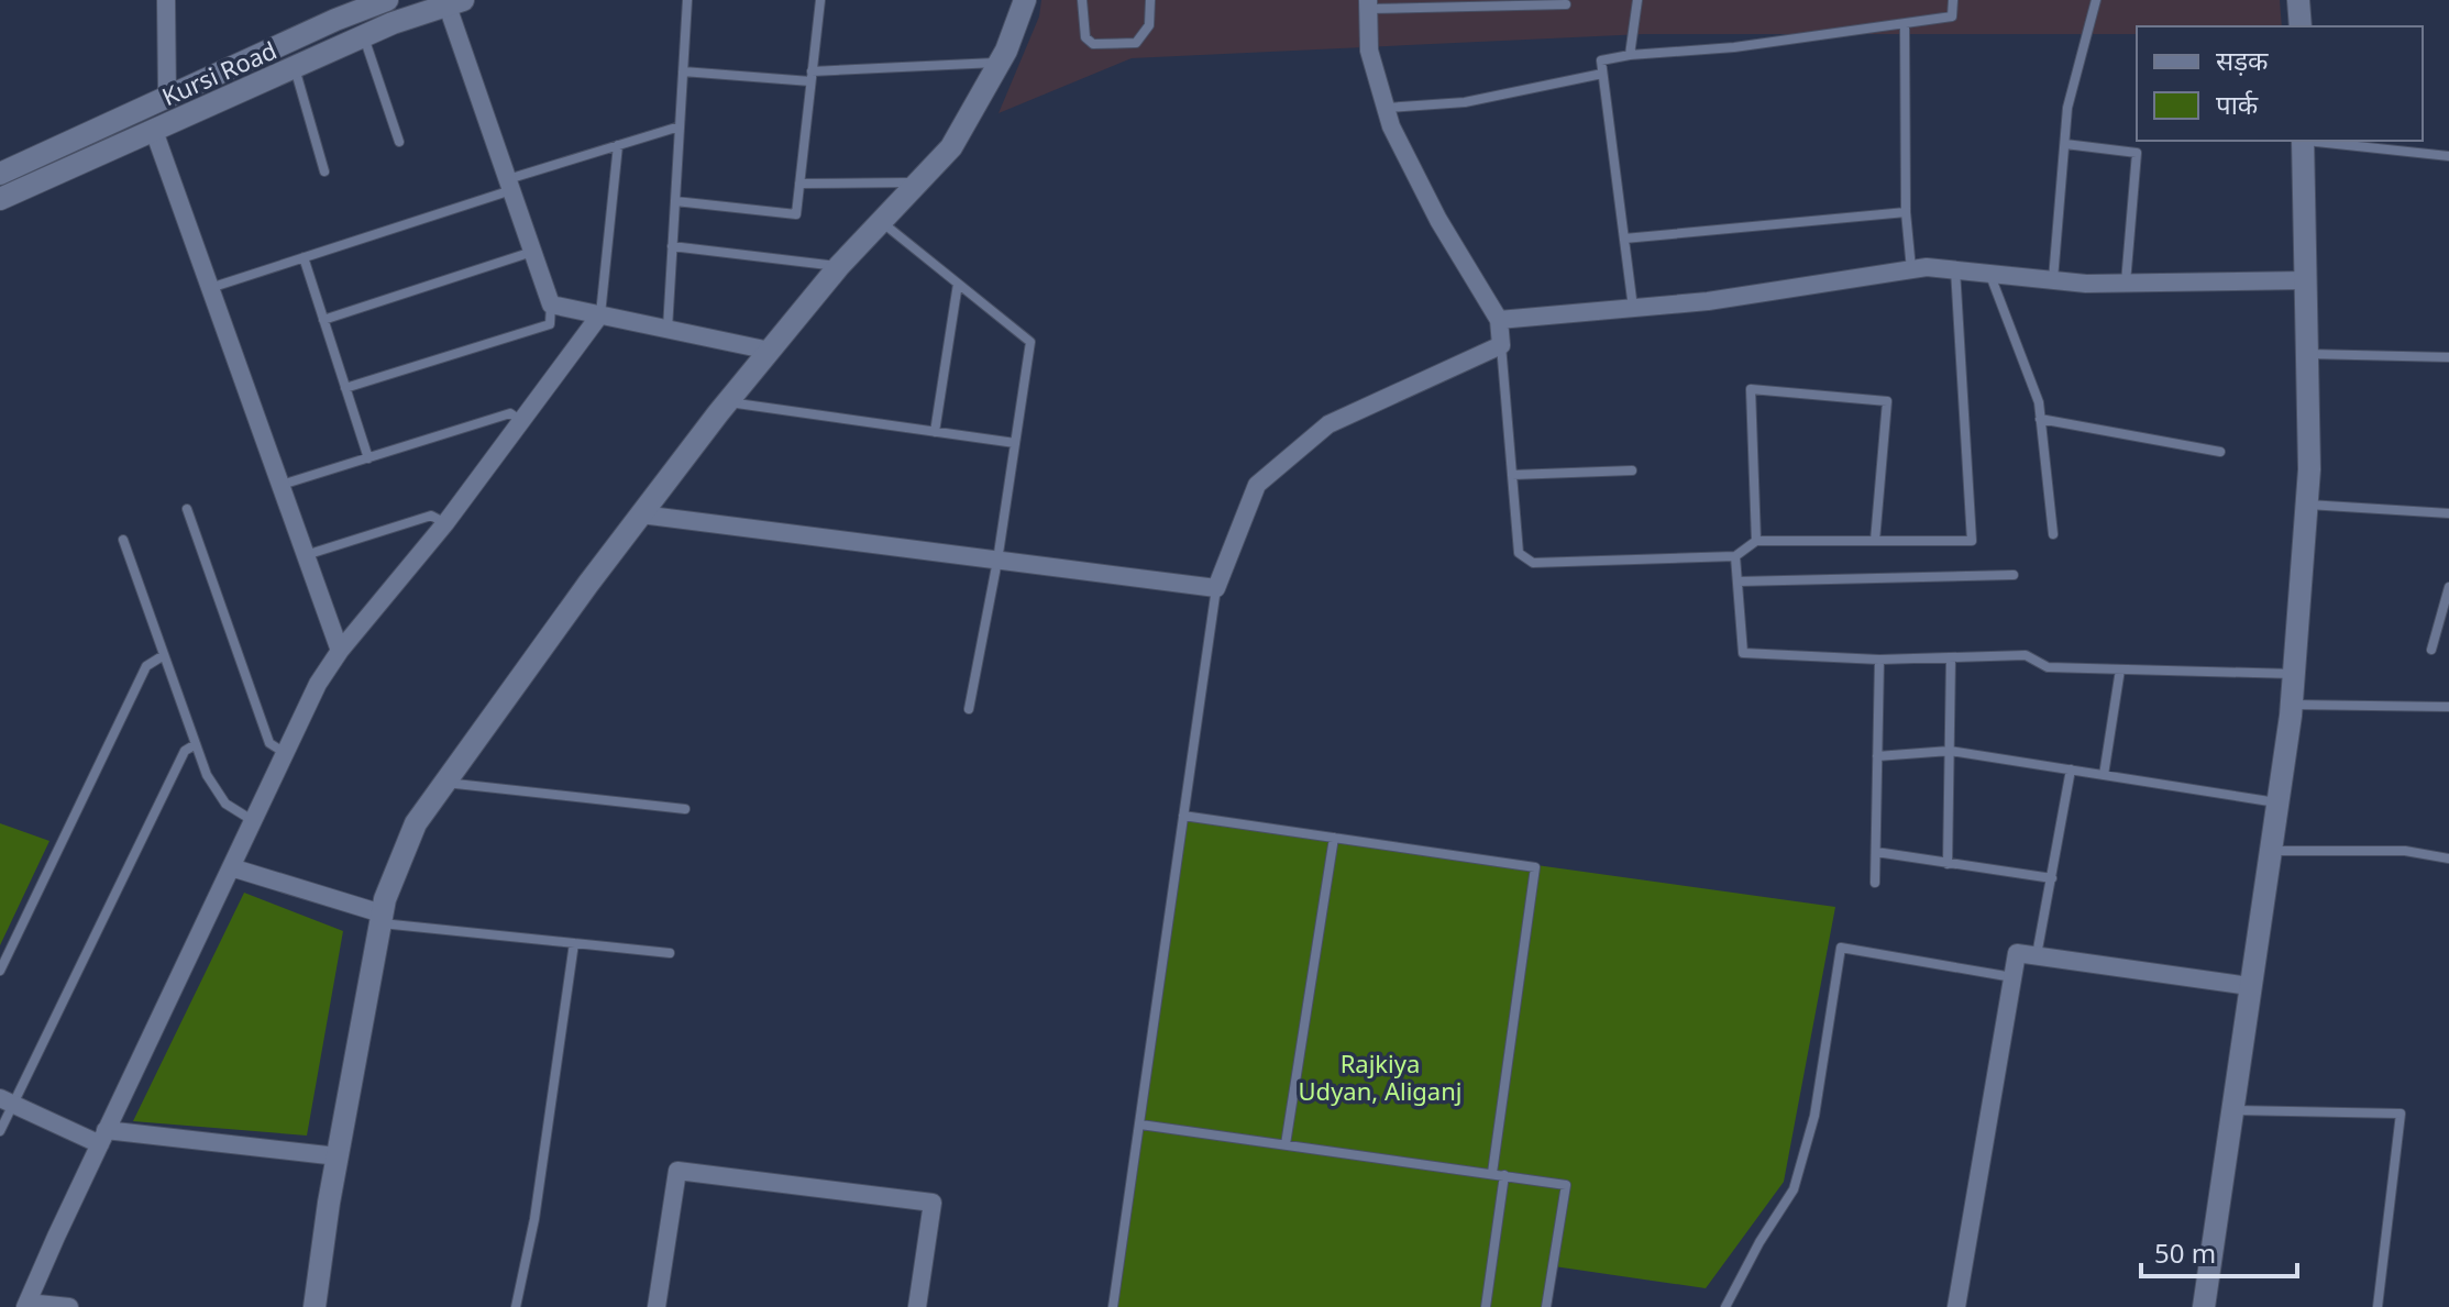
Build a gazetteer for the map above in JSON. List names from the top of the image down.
{
  "streets": {
    "street": ["Kursi Road"]
  },
  "parks": ["Rajkiya Udyan, Aliganj"],
  "legend": ["सड़क", "पार्क"],
  "scale_bar": "50 m"
}
